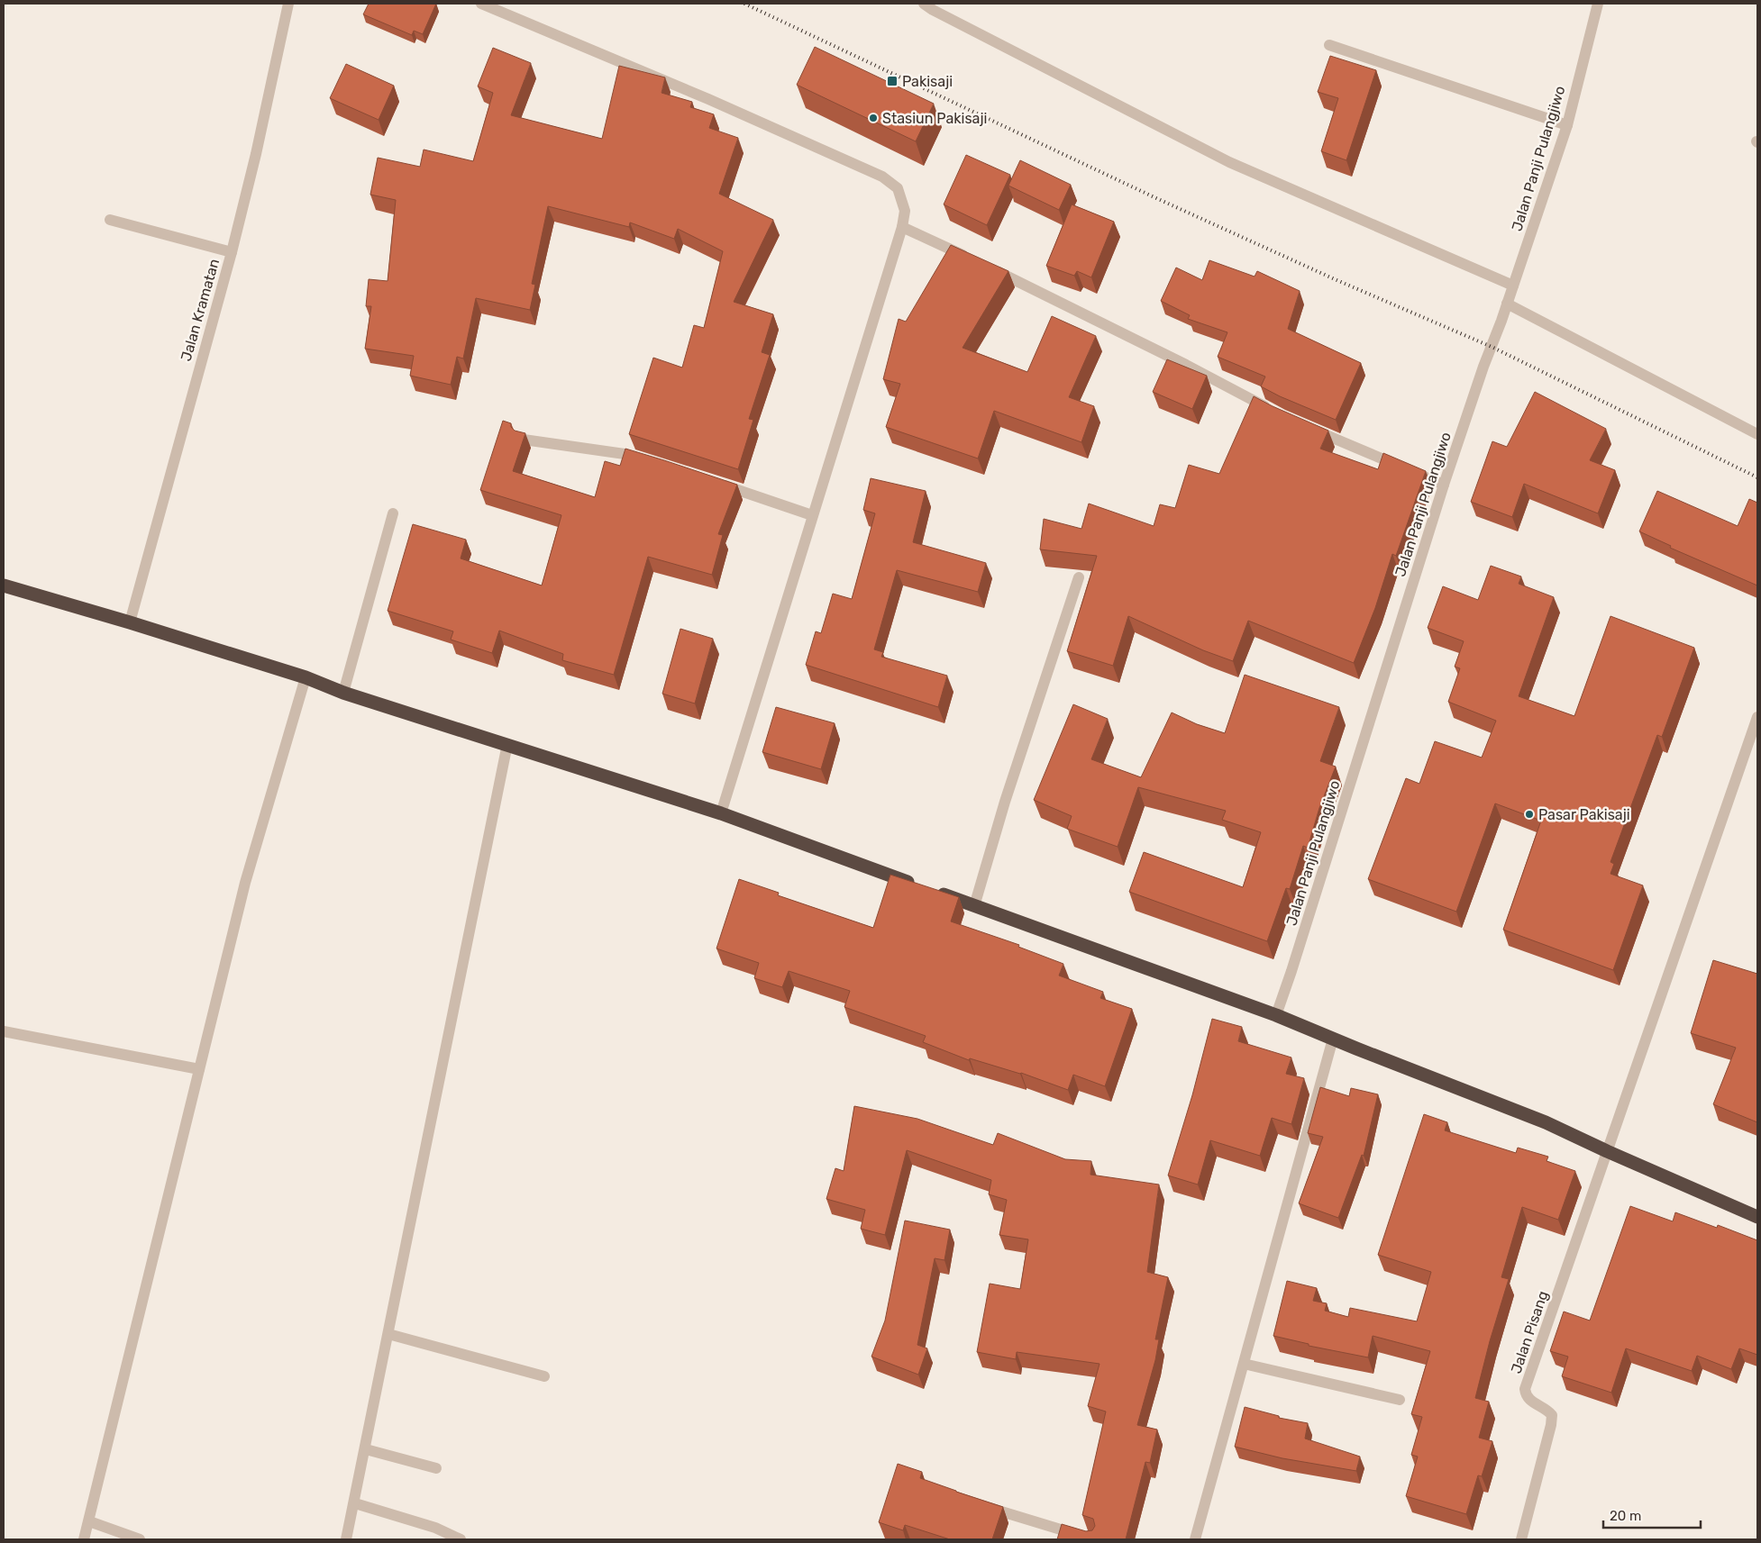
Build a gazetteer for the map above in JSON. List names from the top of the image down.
{
  "streets": {
    "street": ["Jalan Panji Pulangjiwo", "Jalan Kramatan", "Jalan Pisang"]
  },
  "places": {
    "transit": ["Pakisaji"],
    "other": ["Stasiun Pakisaji", "Pasar Pakisaji"]
  },
  "scale_bar": "20 m"
}
